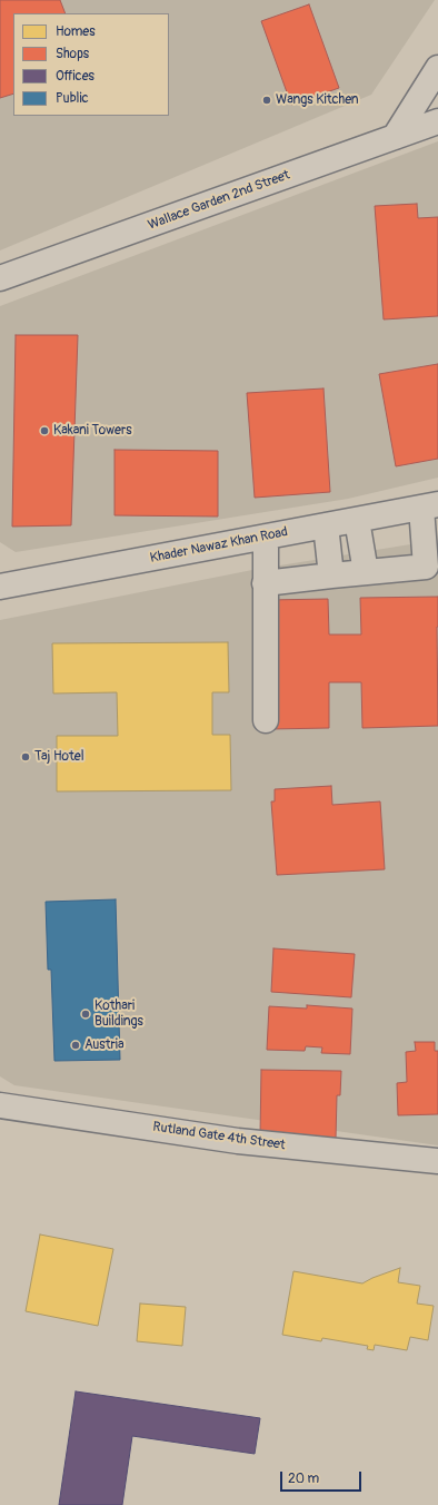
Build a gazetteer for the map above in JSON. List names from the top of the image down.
{
  "streets": {
    "street": ["Wallace Garden 2nd Street", "Khader Nawaz Khan Road", "Rutland Gate 4th Street"]
  },
  "places": [
    "Wangs Kitchen",
    "Kakani Towers",
    "Taj Hotel",
    "Kothari Buildings",
    "Austria"
  ],
  "legend": [
    "Homes",
    "Shops",
    "Offices",
    "Public"
  ],
  "scale_bar": "20 m"
}
